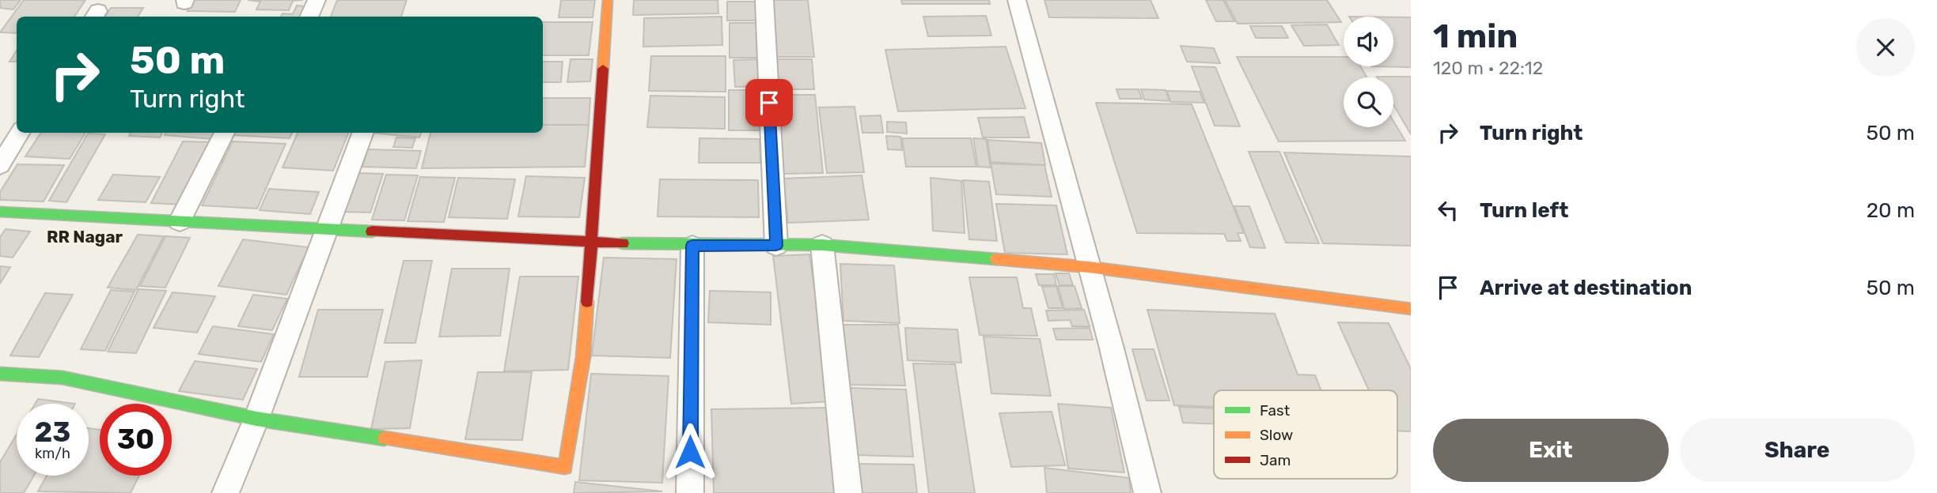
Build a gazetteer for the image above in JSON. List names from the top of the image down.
{
  "districts": ["RR Nagar"],
  "legend": ["Fast", "Slow", "Jam"],
  "page": {
    "heading": ["1 min", "120 m · 22:12"],
    "turn": ["50 m", "Turn right"],
    "list": [
      {
        "name": "Turn right",
        "value": "50 m"
      },
      {
        "name": "Turn left",
        "value": "20 m"
      },
      {
        "name": "Arrive at destination",
        "value": "50 m"
      }
    ],
    "speed": "23 km/h",
    "limit": "30",
    "buttons": ["Exit", "Share"]
  }
}
